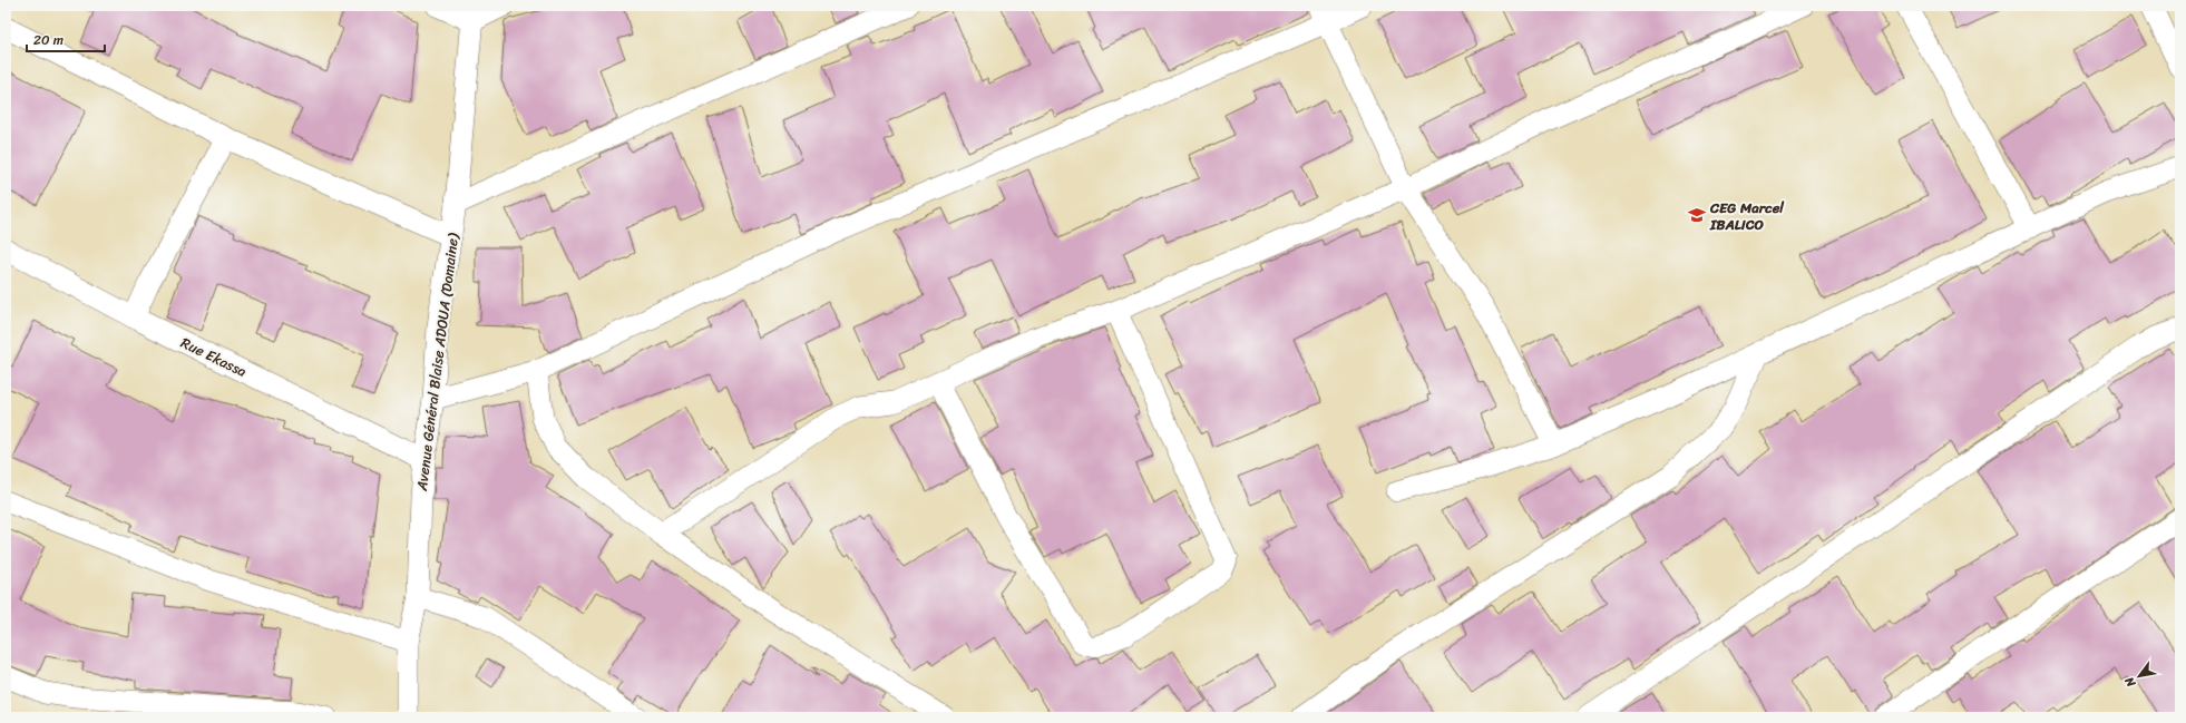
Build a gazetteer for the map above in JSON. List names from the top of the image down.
{
  "streets": {
    "street": ["Rue Ekassa", "Avenue Général Blaise ADOUA (Domaine)"]
  },
  "crossings": [
    ["Rue Ekassa", "Avenue Général Blaise ADOUA (Domaine)"]
  ],
  "places": {
    "school or university": ["CEG Marcel IBALICO"]
  },
  "scale_bar": "20 m",
  "north": "bottom left"
}
